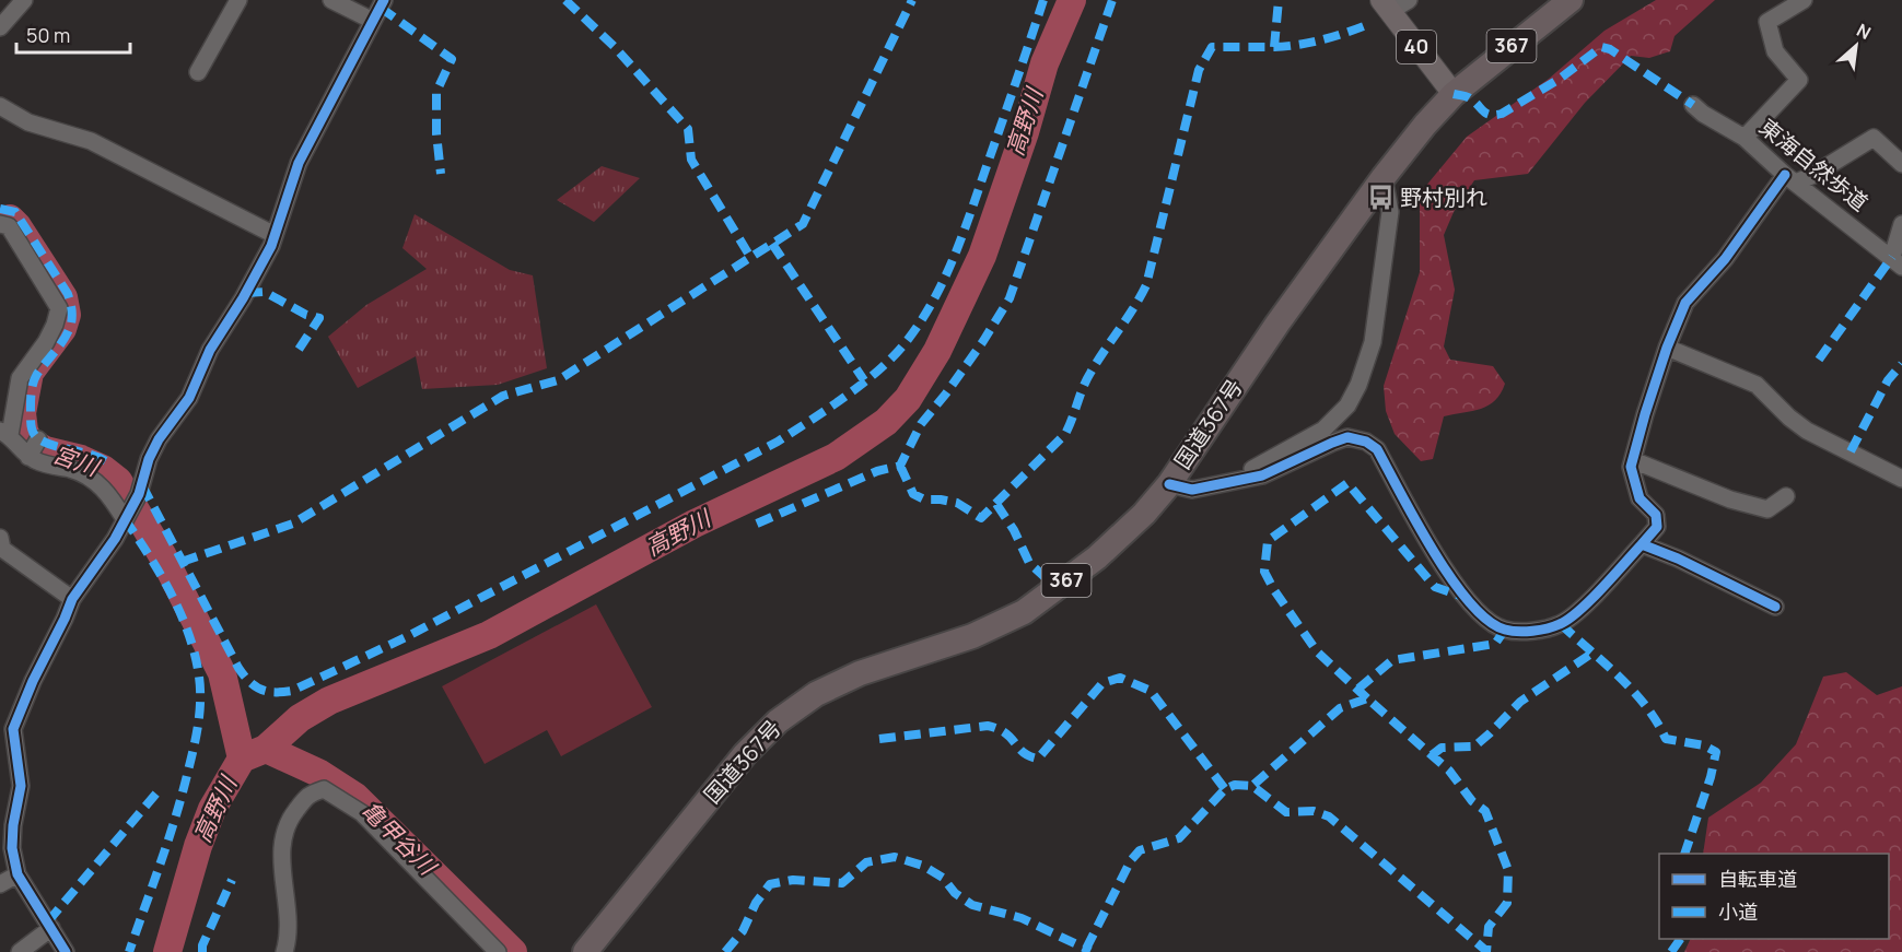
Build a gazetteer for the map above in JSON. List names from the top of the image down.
{
  "streets": {
    "highway": ["367", "国道367号"],
    "main road": ["40"],
    "street": ["東海自然歩道"]
  },
  "crossings": [
    ["40", "国道367号"]
  ],
  "water": ["高野川", "宮川", "亀甲谷川"],
  "places": {
    "bus stop": ["野村別れ"]
  },
  "legend": ["自転車道", "小道"],
  "scale_bar": "50 m",
  "north": "top right"
}
